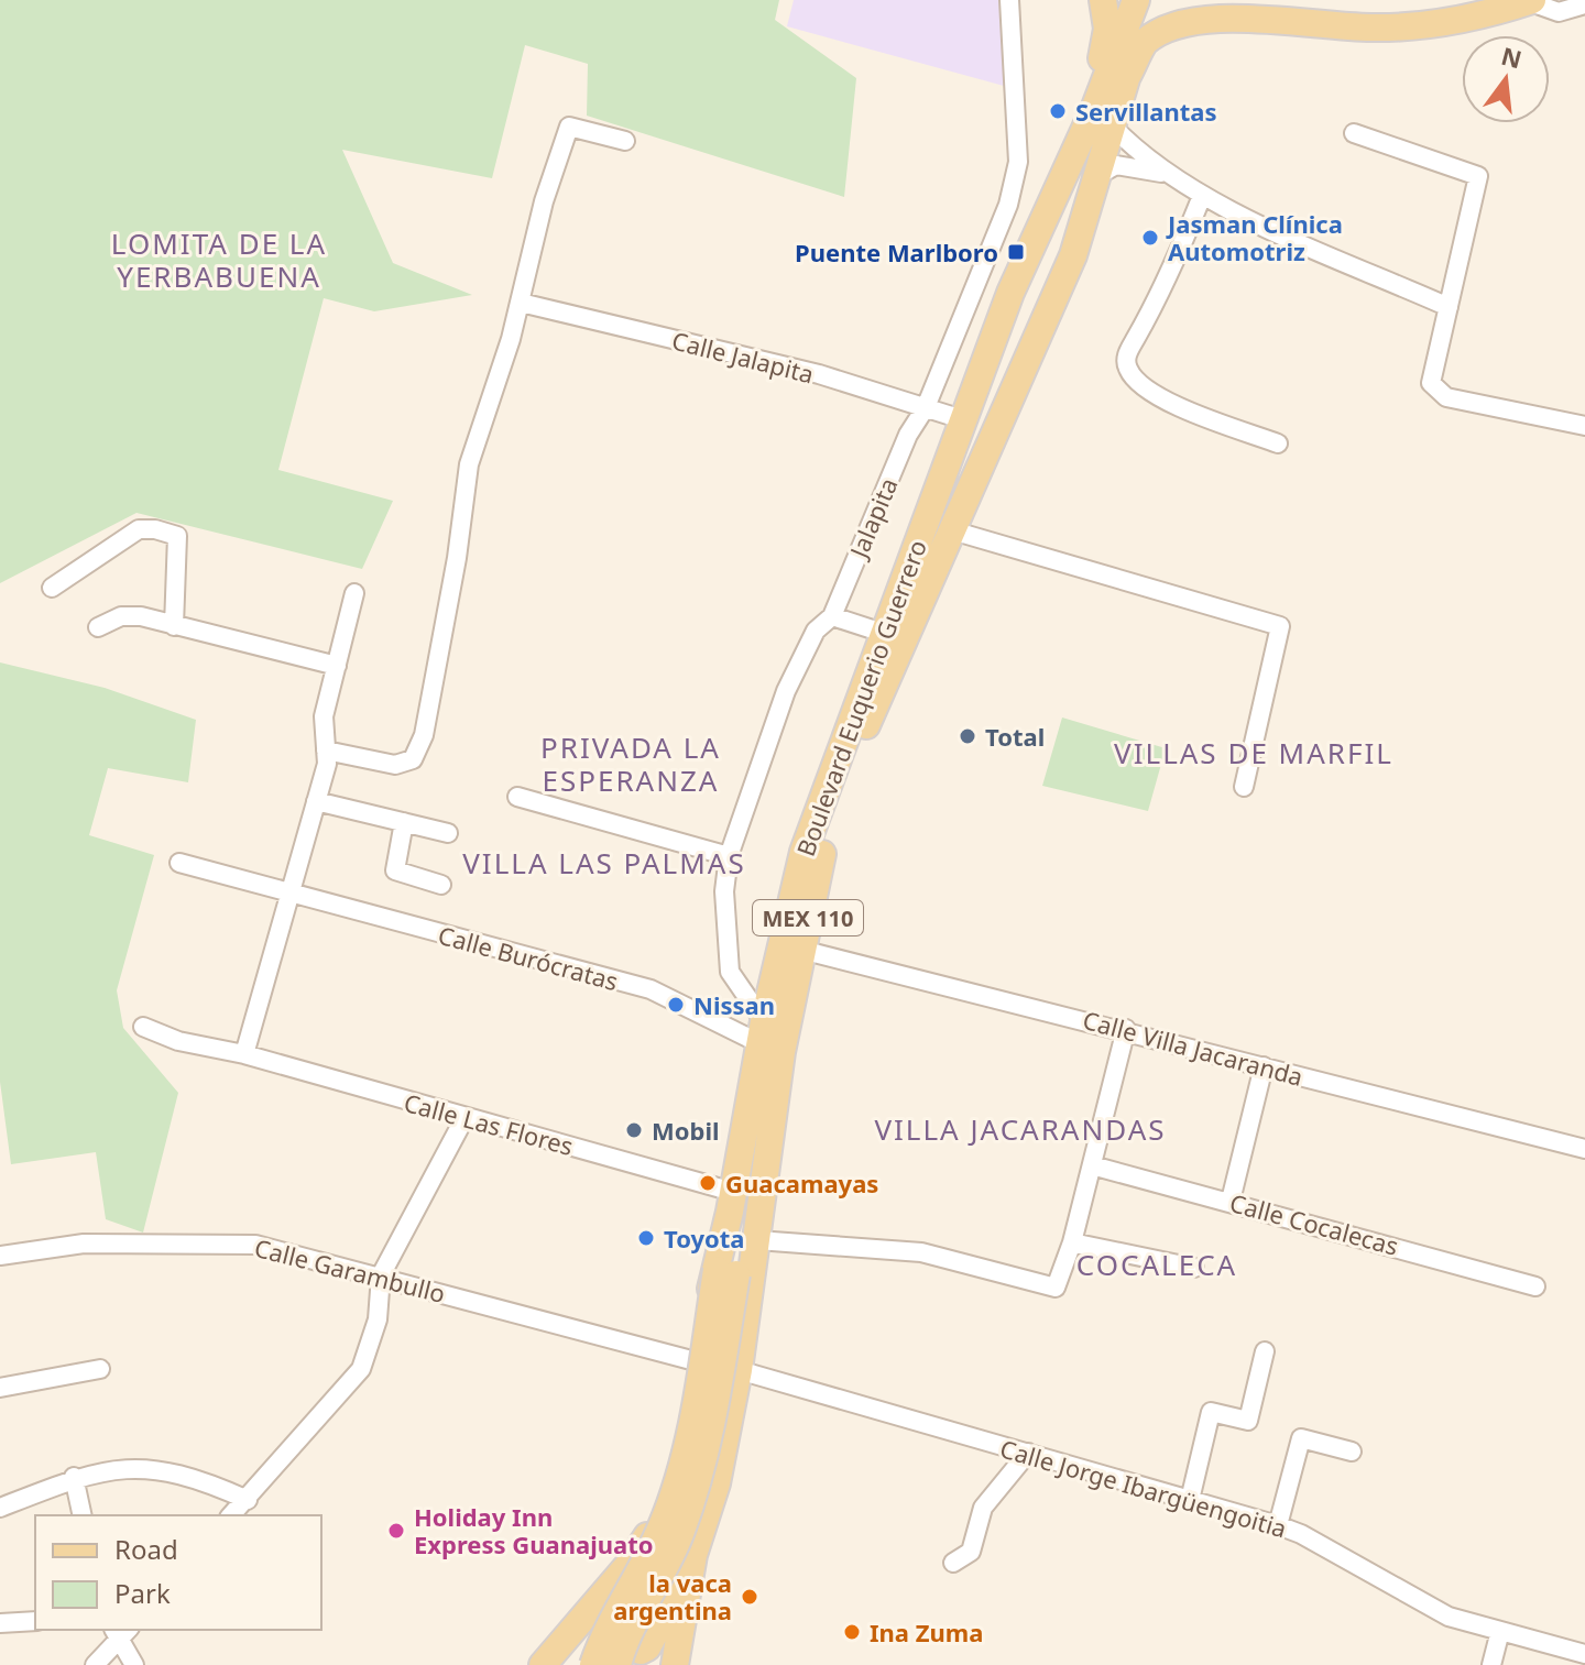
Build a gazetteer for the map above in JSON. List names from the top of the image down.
{
  "streets": {
    "main road": ["Boulevard Euquerio Guerrero", "MEX 110"],
    "street": [
      "Calle Jalapita",
      "Jalapita",
      "Calle Burócratas",
      "Calle Villa Jacaranda",
      "Calle Las Flores",
      "Calle Cocalecas",
      "Calle Garambullo",
      "Calle Jorge Ibargüengoitia"
    ]
  },
  "crossings": [
    ["Calle Jalapita", "Jalapita"],
    ["Calle Jalapita", "Boulevard Euquerio Guerrero"],
    ["Jalapita", "Boulevard Euquerio Guerrero"],
    ["Jalapita", "Calle Burócratas"],
    ["Boulevard Euquerio Guerrero", "MEX 110"],
    ["Boulevard Euquerio Guerrero", "Calle Burócratas"],
    ["Boulevard Euquerio Guerrero", "Calle Las Flores"],
    ["Boulevard Euquerio Guerrero", "Calle Garambullo"],
    ["MEX 110", "Calle Villa Jacaranda"],
    ["MEX 110", "Calle Jorge Ibargüengoitia"]
  ],
  "districts": [
    "LOMITA DE LA YERBABUENA",
    "PRIVADA LA ESPERANZA",
    "VILLAS DE MARFIL",
    "VILLA LAS PALMAS",
    "VILLA JACARANDAS",
    "COCALECA"
  ],
  "places": {
    "other": [
      "Servillantas",
      "Jasman Clínica Automotriz",
      "Total",
      "Nissan",
      "Mobil",
      "Guacamayas",
      "Toyota",
      "Holiday Inn Express Guanajuato",
      "la vaca argentina",
      "Ina Zuma"
    ],
    "transit": ["Puente Marlboro"]
  },
  "legend": ["Road", "Park"],
  "north": "top"
}
